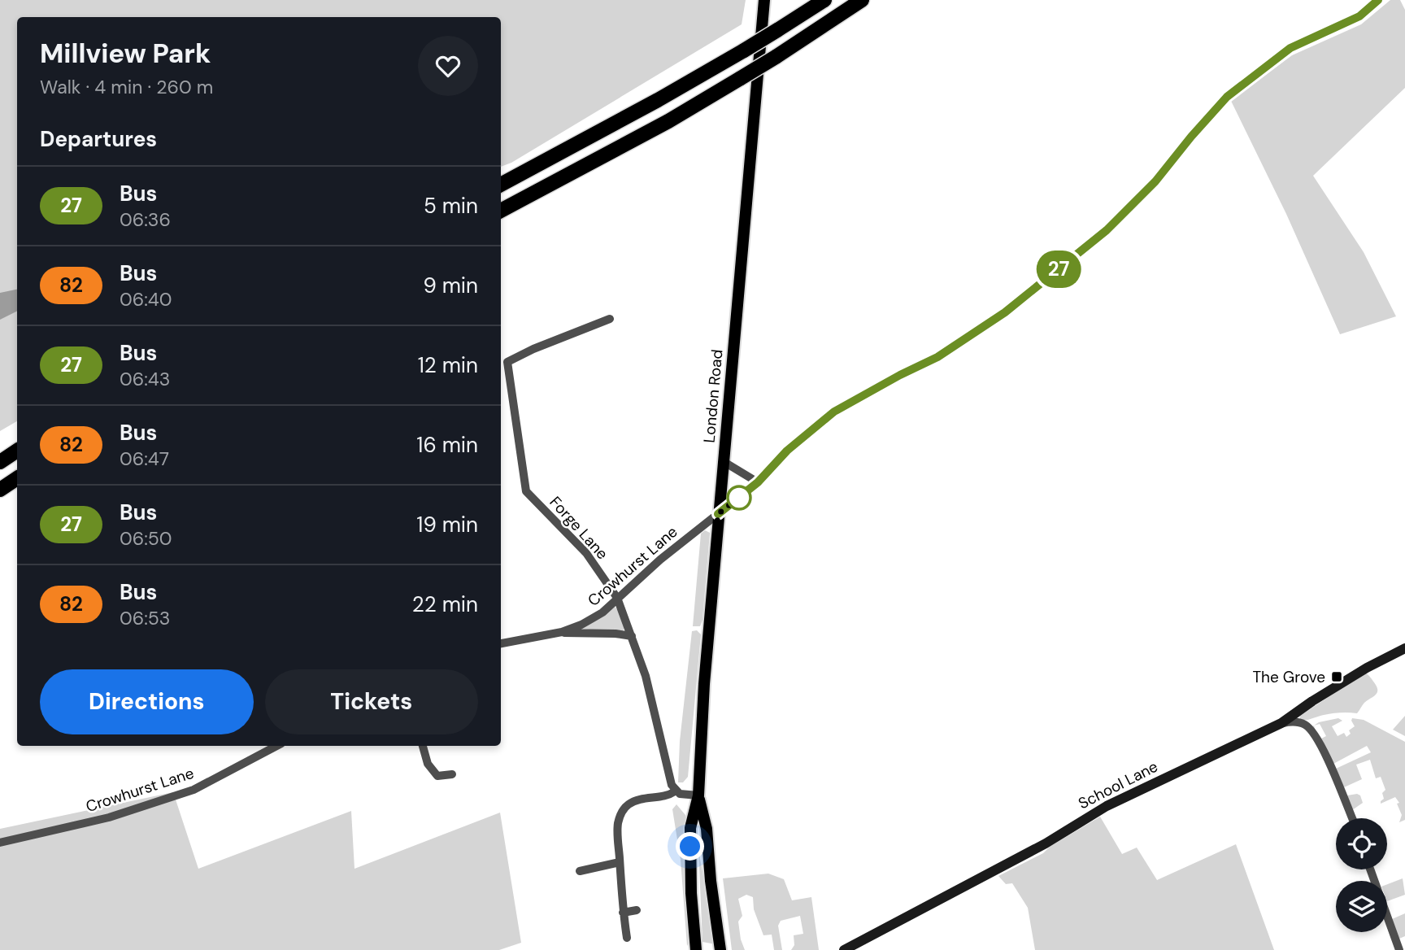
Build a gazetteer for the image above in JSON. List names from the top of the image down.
{
  "streets": {
    "main road": ["London Road"],
    "street": ["Forge Lane", "Crowhurst Lane", "School Lane"]
  },
  "crossings": [
    ["London Road", "Crowhurst Lane"],
    ["Forge Lane", "Crowhurst Lane"]
  ],
  "places": {
    "transit": ["The Grove"]
  },
  "lines": ["bus line 27"],
  "page": {
    "on_map": "27",
    "heading": [
      ["Millview Park", "Walk · 4 min · 260 m"],
      "Departures"
    ],
    "list": [
      {
        "mark": "27",
        "name": "Bus",
        "note": "06:36",
        "value": "5 min"
      },
      {
        "mark": "82",
        "name": "Bus",
        "note": "06:40",
        "value": "9 min"
      },
      {
        "mark": "27",
        "name": "Bus",
        "note": "06:43",
        "value": "12 min"
      },
      {
        "mark": "82",
        "name": "Bus",
        "note": "06:47",
        "value": "16 min"
      },
      {
        "mark": "27",
        "name": "Bus",
        "note": "06:50",
        "value": "19 min"
      },
      {
        "mark": "82",
        "name": "Bus",
        "note": "06:53",
        "value": "22 min"
      }
    ],
    "buttons": ["Directions", "Tickets"]
  }
}
